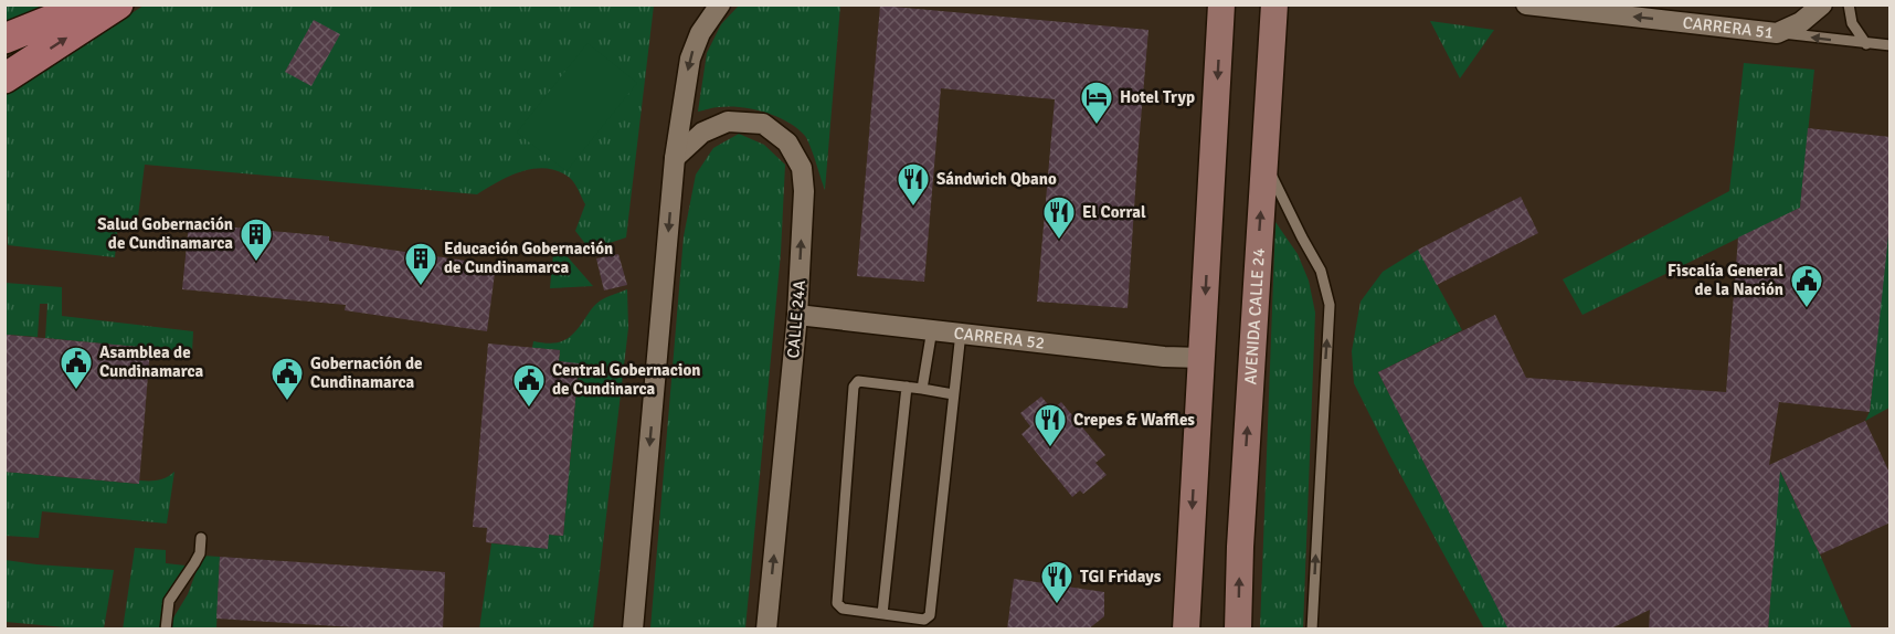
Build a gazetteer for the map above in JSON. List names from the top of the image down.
{
  "streets": {
    "main road": ["AVENIDA CALLE 24"],
    "street": ["CARRERA 51", "CALLE 24A", "CARRERA 52"]
  },
  "crossings": [
    ["CALLE 24A", "CARRERA 52"]
  ],
  "one_way": ["CARRERA 51"],
  "places": {
    "hotel": ["Hotel Tryp"],
    "restaurant": [
      "Sándwich Qbano",
      "El Corral",
      "Crepes & Waffles",
      "TGI Fridays"
    ],
    "building": ["Salud Gobernación de Cundinamarca", "Educación Gobernación de Cundinamarca"],
    "public building": [
      "Fiscalía General de la Nación",
      "Asamblea de Cundinamarca",
      "Gobernación de Cundinamarca",
      "Central Gobernacion de Cundinarca"
    ]
  }
}
